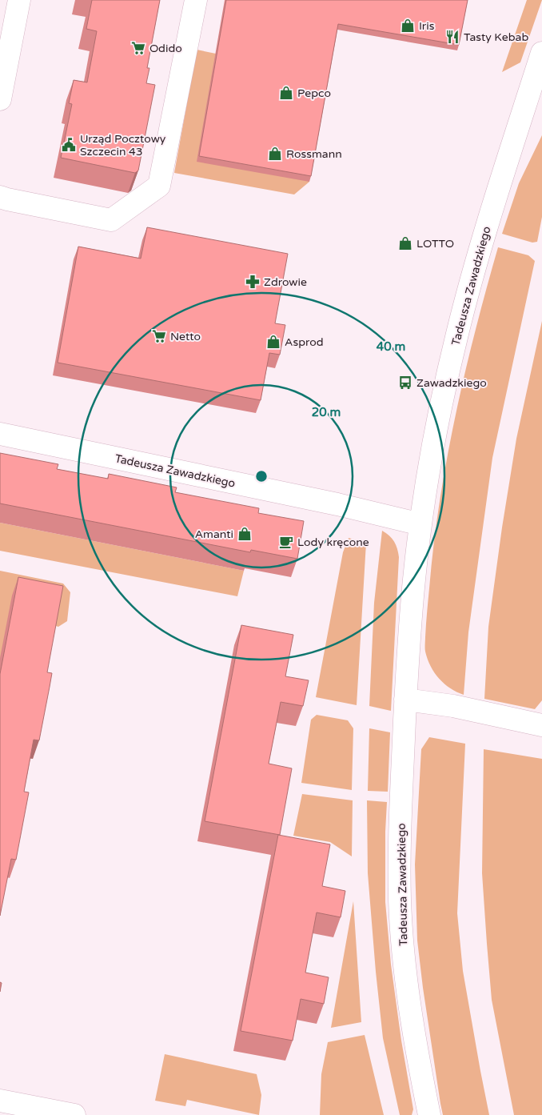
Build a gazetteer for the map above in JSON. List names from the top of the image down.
{
  "streets": {
    "street": ["Tadeusza Zawadzkiego"]
  },
  "places": {
    "shop": [
      "Iris",
      "Pepco",
      "Rossmann",
      "LOTTO",
      "Asprod",
      "Amanti"
    ],
    "restaurant": ["Tasty Kebab"],
    "supermarket": ["Odido", "Netto"],
    "public building": ["Urząd Pocztowy Szczecin 43"],
    "pharmacy": ["Zdrowie"],
    "bus stop": ["Zawadzkiego"],
    "cafe": ["Lody kręcone"]
  },
  "rings": ["40 m", "20 m"]
}
